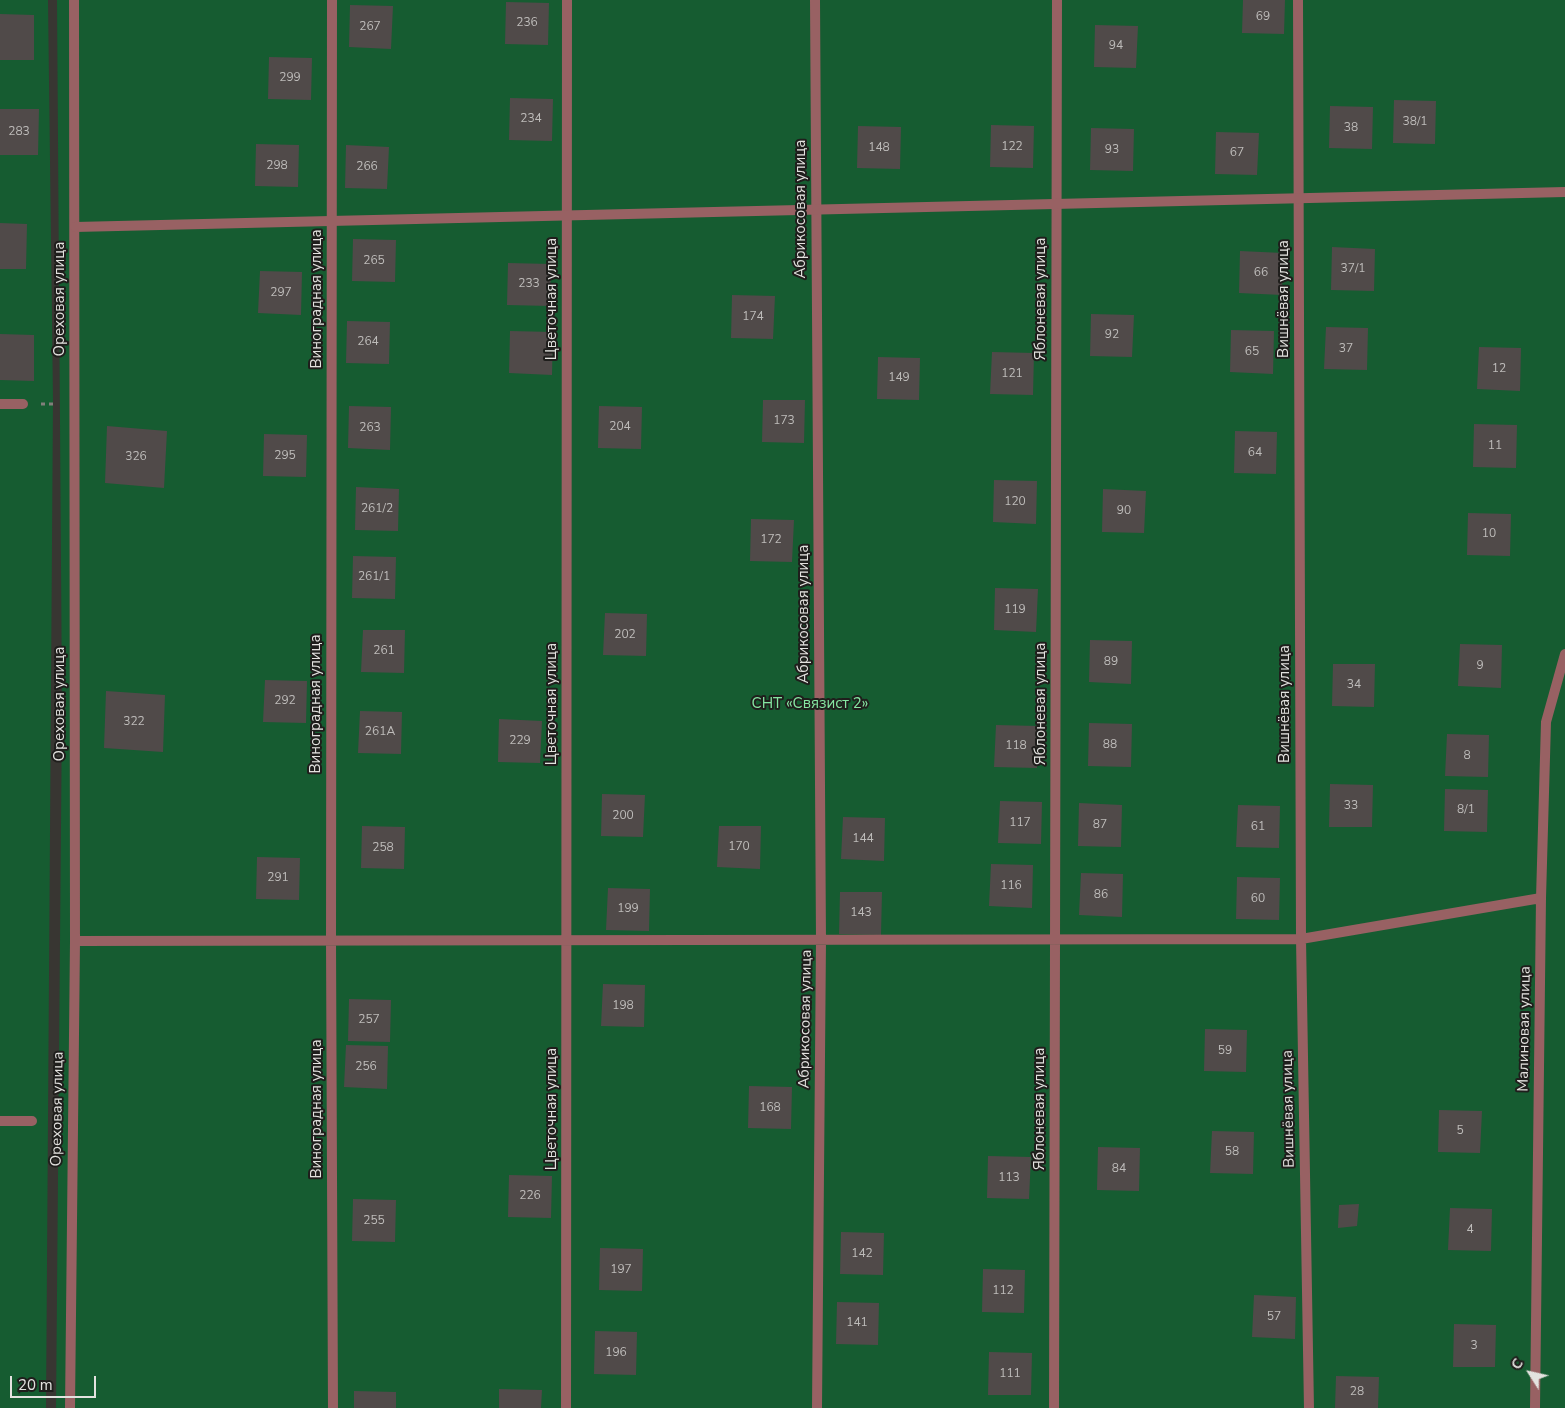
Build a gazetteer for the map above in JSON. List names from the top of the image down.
{
  "streets": {
    "street": [
      "Абрикосовая улица",
      "Ореховая улица",
      "Виноградная улица",
      "Цветочная улица",
      "Яблоневая улица",
      "Вишнёвая улица",
      "Малиновая улица"
    ]
  },
  "parks": ["СНТ «Связист 2»"],
  "house_numbers": [
    "69",
    "236",
    "267",
    "94",
    "299",
    "234",
    "38/1",
    "38",
    "283",
    "122",
    "148",
    "93",
    "67",
    "298",
    "266",
    "265",
    "37/1",
    "66",
    "233",
    "297",
    "174",
    "92",
    "264",
    "37",
    "65",
    "12",
    "121",
    "149",
    "173",
    "204",
    "263",
    "11",
    "64",
    "295",
    "326",
    "120",
    "261/2",
    "90",
    "10",
    "172",
    "261/1",
    "119",
    "202",
    "261",
    "89",
    "9",
    "34",
    "292",
    "322",
    "261А",
    "229",
    "88",
    "118",
    "8",
    "33",
    "8/1",
    "200",
    "117",
    "87",
    "61",
    "144",
    "170",
    "258",
    "291",
    "116",
    "86",
    "60",
    "199",
    "143",
    "198",
    "257",
    "59",
    "256",
    "168",
    "5",
    "58",
    "84",
    "113",
    "226",
    "255",
    "4",
    "142",
    "197",
    "112",
    "57",
    "141",
    "3",
    "196",
    "111",
    "28"
  ],
  "scale_bar": "20 m",
  "north": "top left"
}
